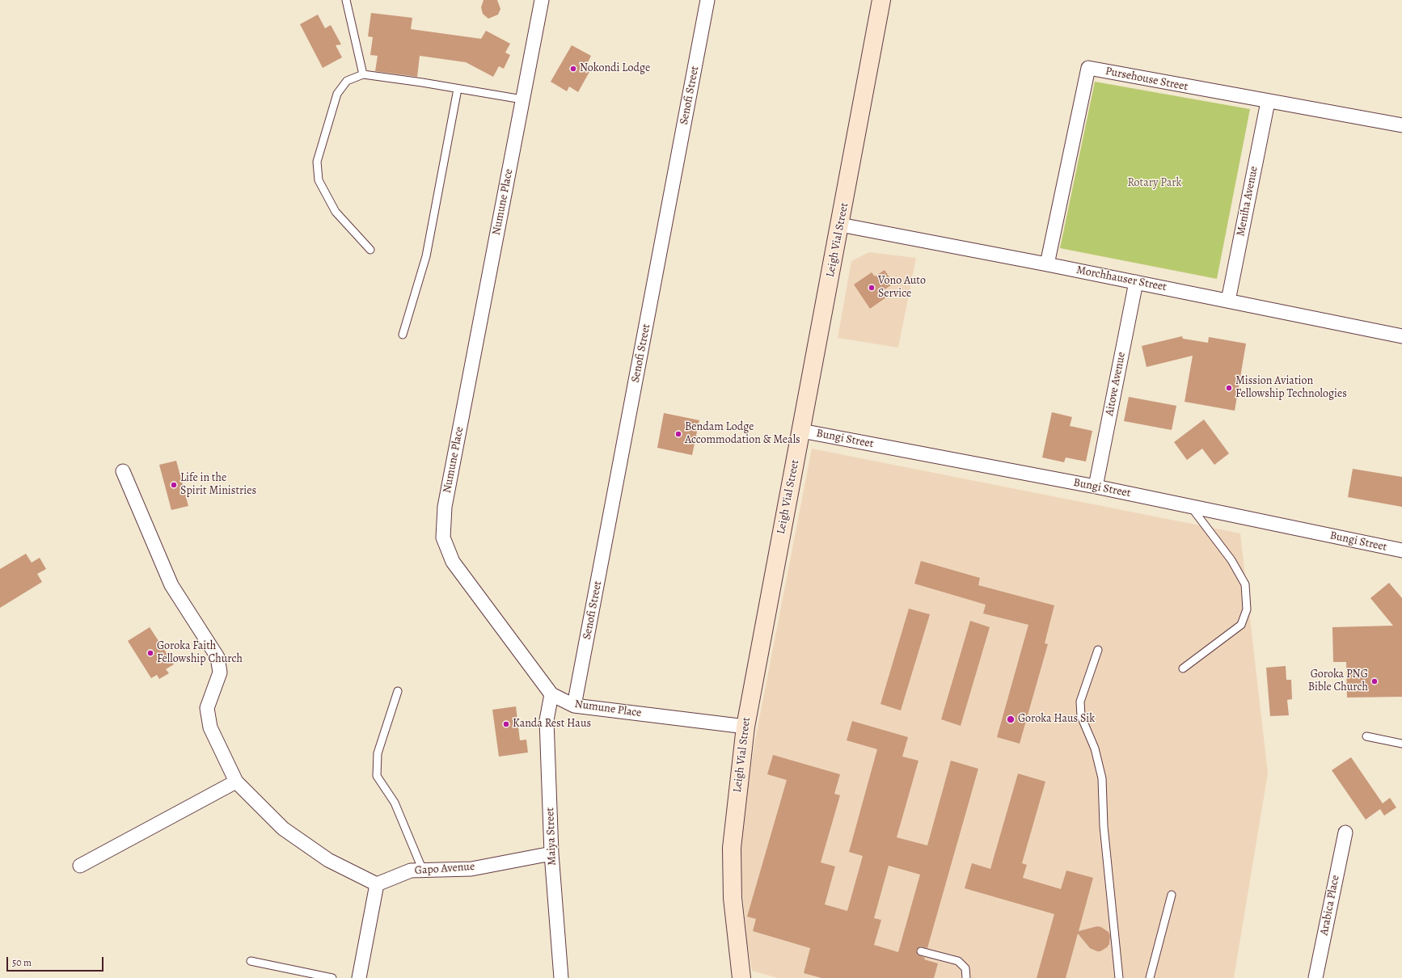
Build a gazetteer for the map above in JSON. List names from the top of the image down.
{
  "streets": {
    "street": [
      "Pursehouse Street",
      "Senofi Street",
      "Meniha Avenue",
      "Numune Place",
      "Leigh Vial Street",
      "Morchhauser Street",
      "Aitove Avenue",
      "Bungi Street",
      "Maiya Street",
      "Gapo Avenue",
      "Arabica Place"
    ]
  },
  "crossings": [
    ["Pursehouse Street", "Meniha Avenue"],
    ["Pursehouse Street", "Morchhauser Street"],
    ["Senofi Street", "Numune Place"],
    ["Meniha Avenue", "Morchhauser Street"],
    ["Numune Place", "Leigh Vial Street"],
    ["Numune Place", "Maiya Street"],
    ["Leigh Vial Street", "Morchhauser Street"],
    ["Leigh Vial Street", "Bungi Street"],
    ["Morchhauser Street", "Aitove Avenue"],
    ["Aitove Avenue", "Bungi Street"],
    ["Maiya Street", "Gapo Avenue"]
  ],
  "parks": ["Rotary Park"],
  "places": [
    "Nokondi Lodge",
    "Vono Auto Service",
    "Mission Aviation Fellowship Technologies",
    "Bendam Lodge Accommodation & Meals",
    "Life in the Spirit Ministries",
    "Goroka Faith Fellowship Church",
    "Goroka PNG Bible Church",
    "Goroka Haus Sik",
    "Kanda Rest Haus"
  ],
  "scale_bar": "50 m"
}
